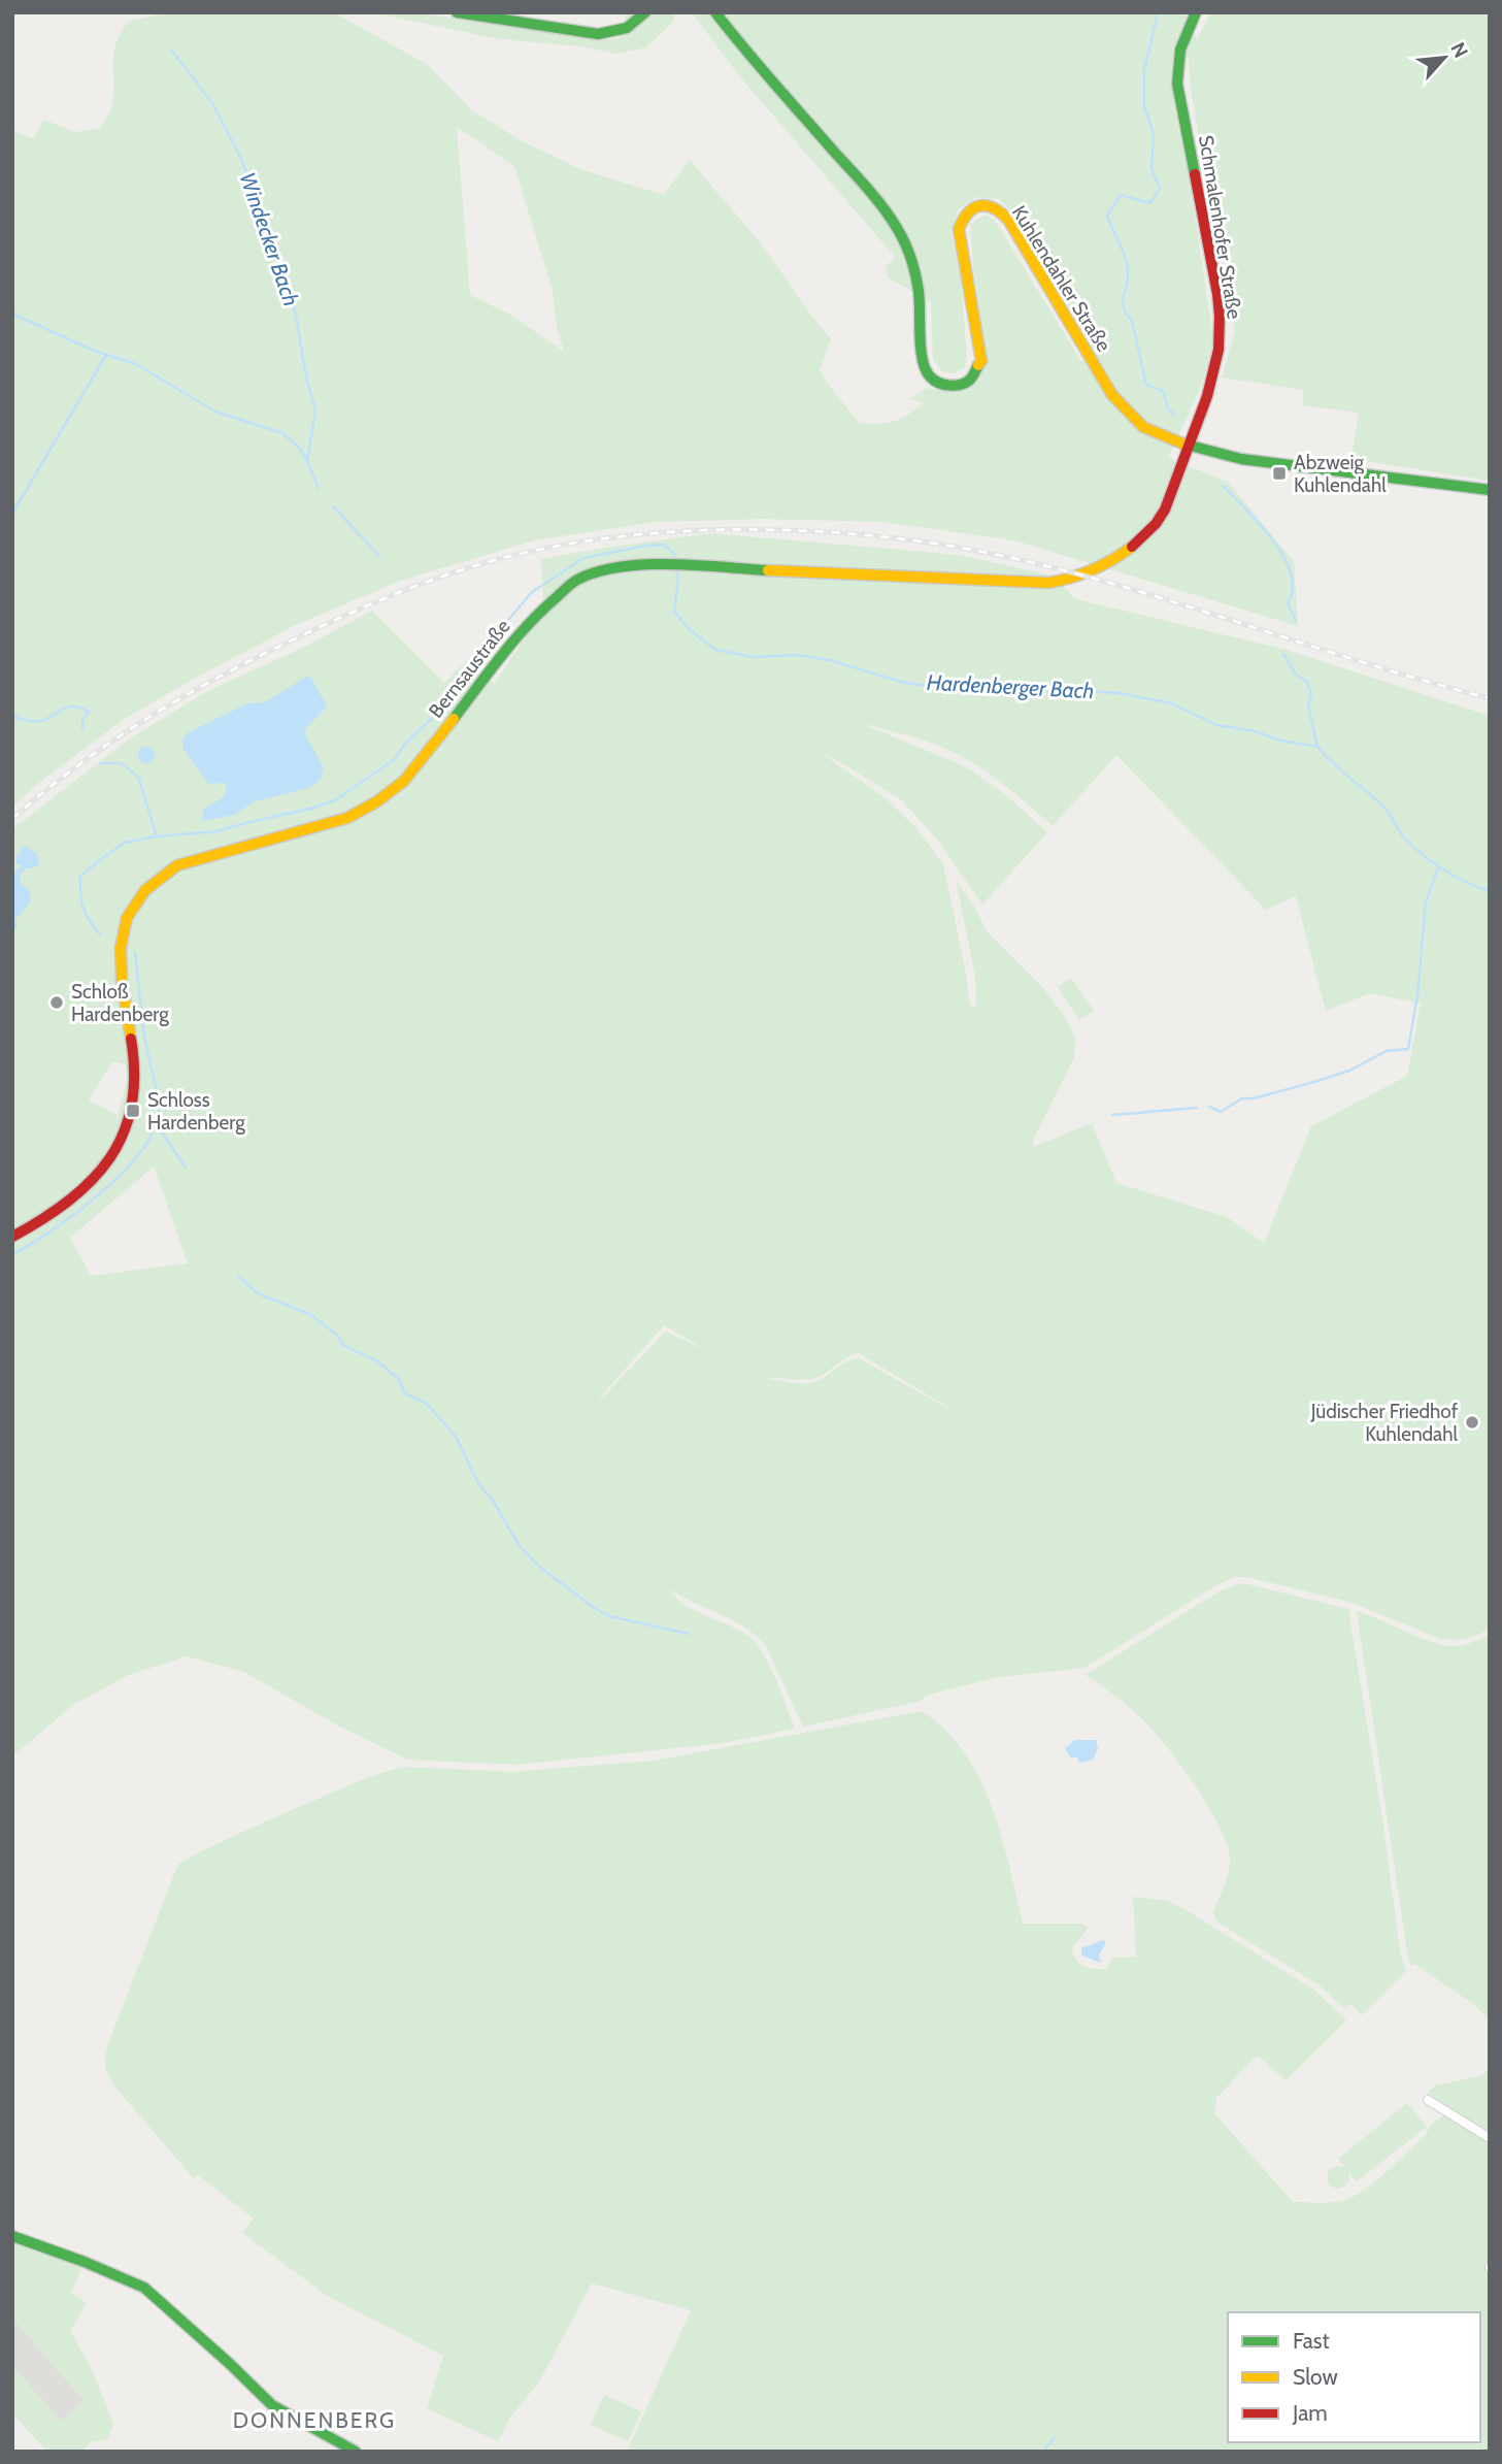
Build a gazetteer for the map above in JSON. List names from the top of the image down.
{
  "streets": {
    "main road": ["Schmalenhofer Straße", "Kuhlendahler Straße", "Bernsaustraße"]
  },
  "crossings": [
    ["Schmalenhofer Straße", "Kuhlendahler Straße"],
    ["Schmalenhofer Straße", "Bernsaustraße"],
    ["Kuhlendahler Straße", "Bernsaustraße"]
  ],
  "districts": ["DONNENBERG"],
  "water": ["Windecker Bach", "Hardenberger Bach"],
  "places": {
    "transit": ["Abzweig Kuhlendahl", "Schloss Hardenberg"],
    "other": ["Schloß Hardenberg", "Jüdischer Friedhof Kuhlendahl"]
  },
  "legend": ["Fast", "Slow", "Jam"],
  "north": "top right"
}
